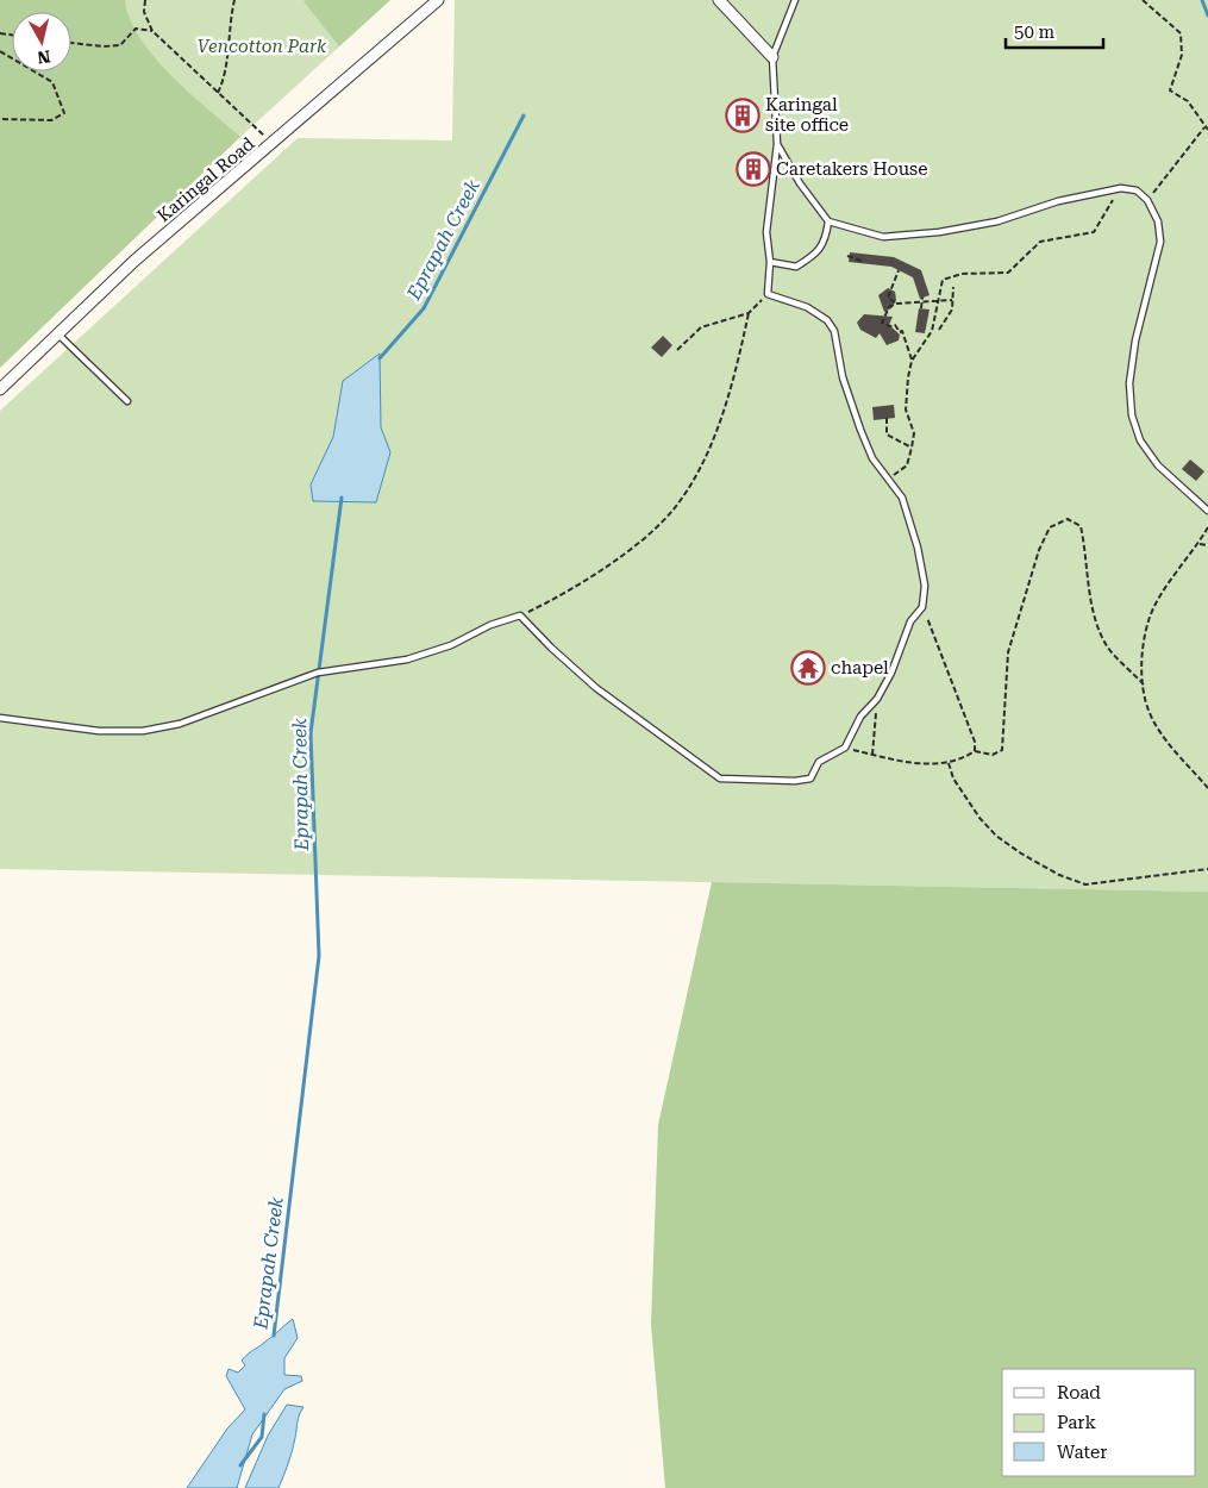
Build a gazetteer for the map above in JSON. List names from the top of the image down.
{
  "streets": {
    "street": ["Karingal Road"]
  },
  "water": ["Eprapah Creek"],
  "parks": ["Vencotton Park"],
  "places": {
    "building": ["Karingal site office", "Caretakers House"],
    "temple": ["chapel"]
  },
  "legend": ["Road", "Park", "Water"],
  "scale_bar": "50 m",
  "north": "bottom"
}
